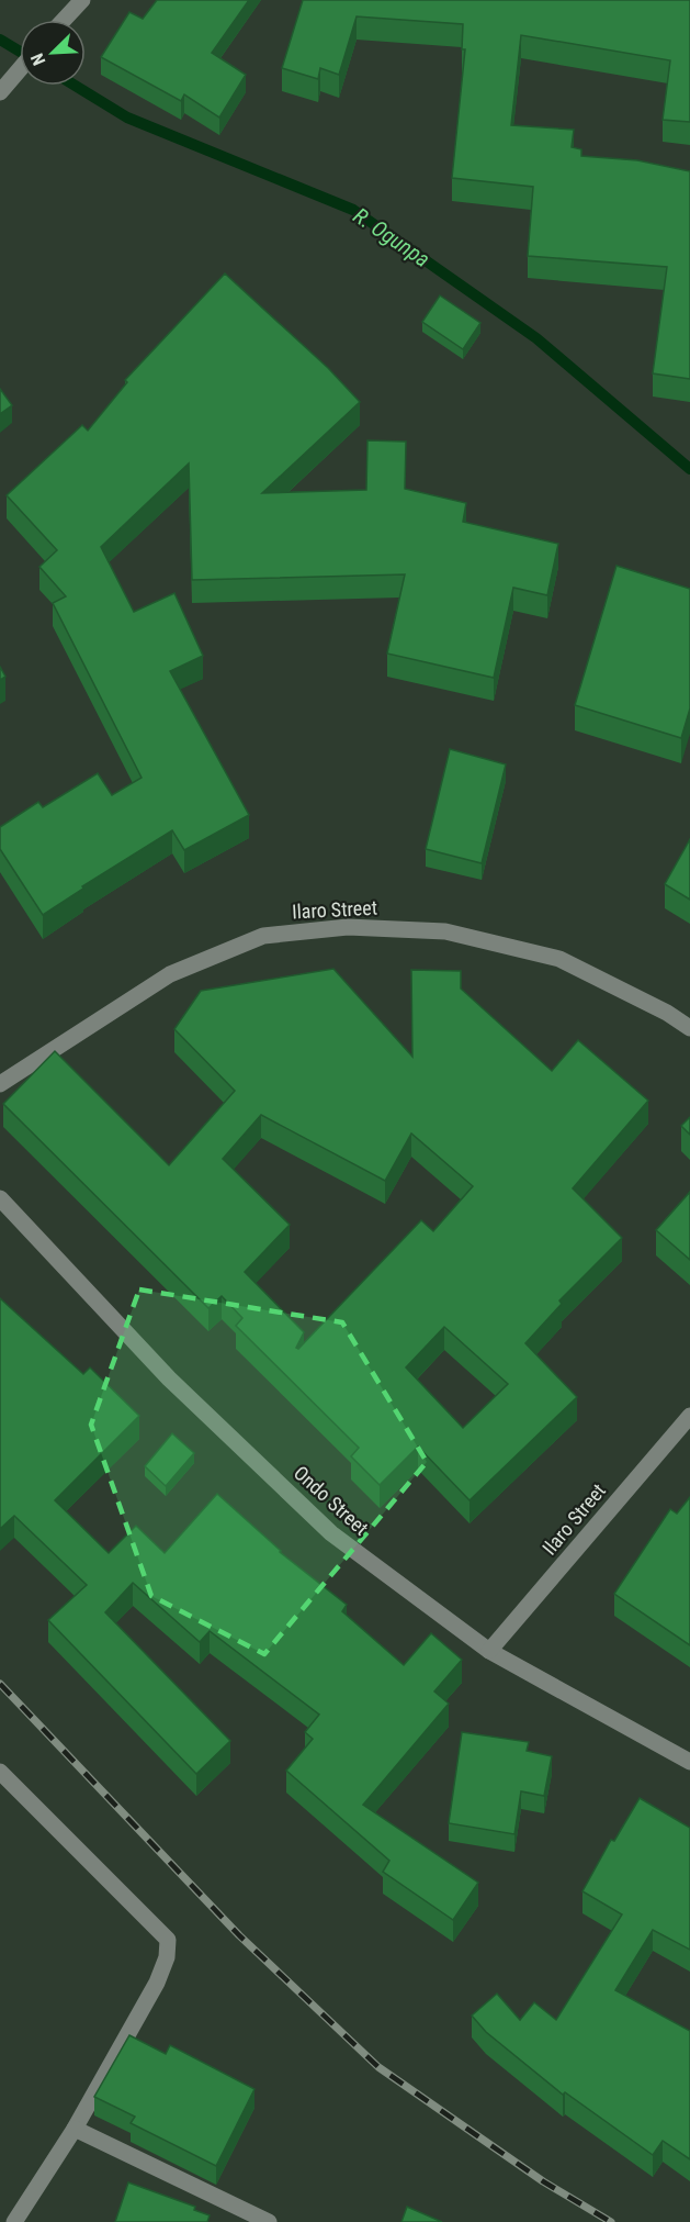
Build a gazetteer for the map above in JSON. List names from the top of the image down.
{
  "streets": {
    "street": ["Ilaro Street", "Ondo Street"]
  },
  "crossings": [
    ["Ilaro Street", "Ondo Street"]
  ],
  "water": ["R. Ogunpa"],
  "north": "bottom left"
}
